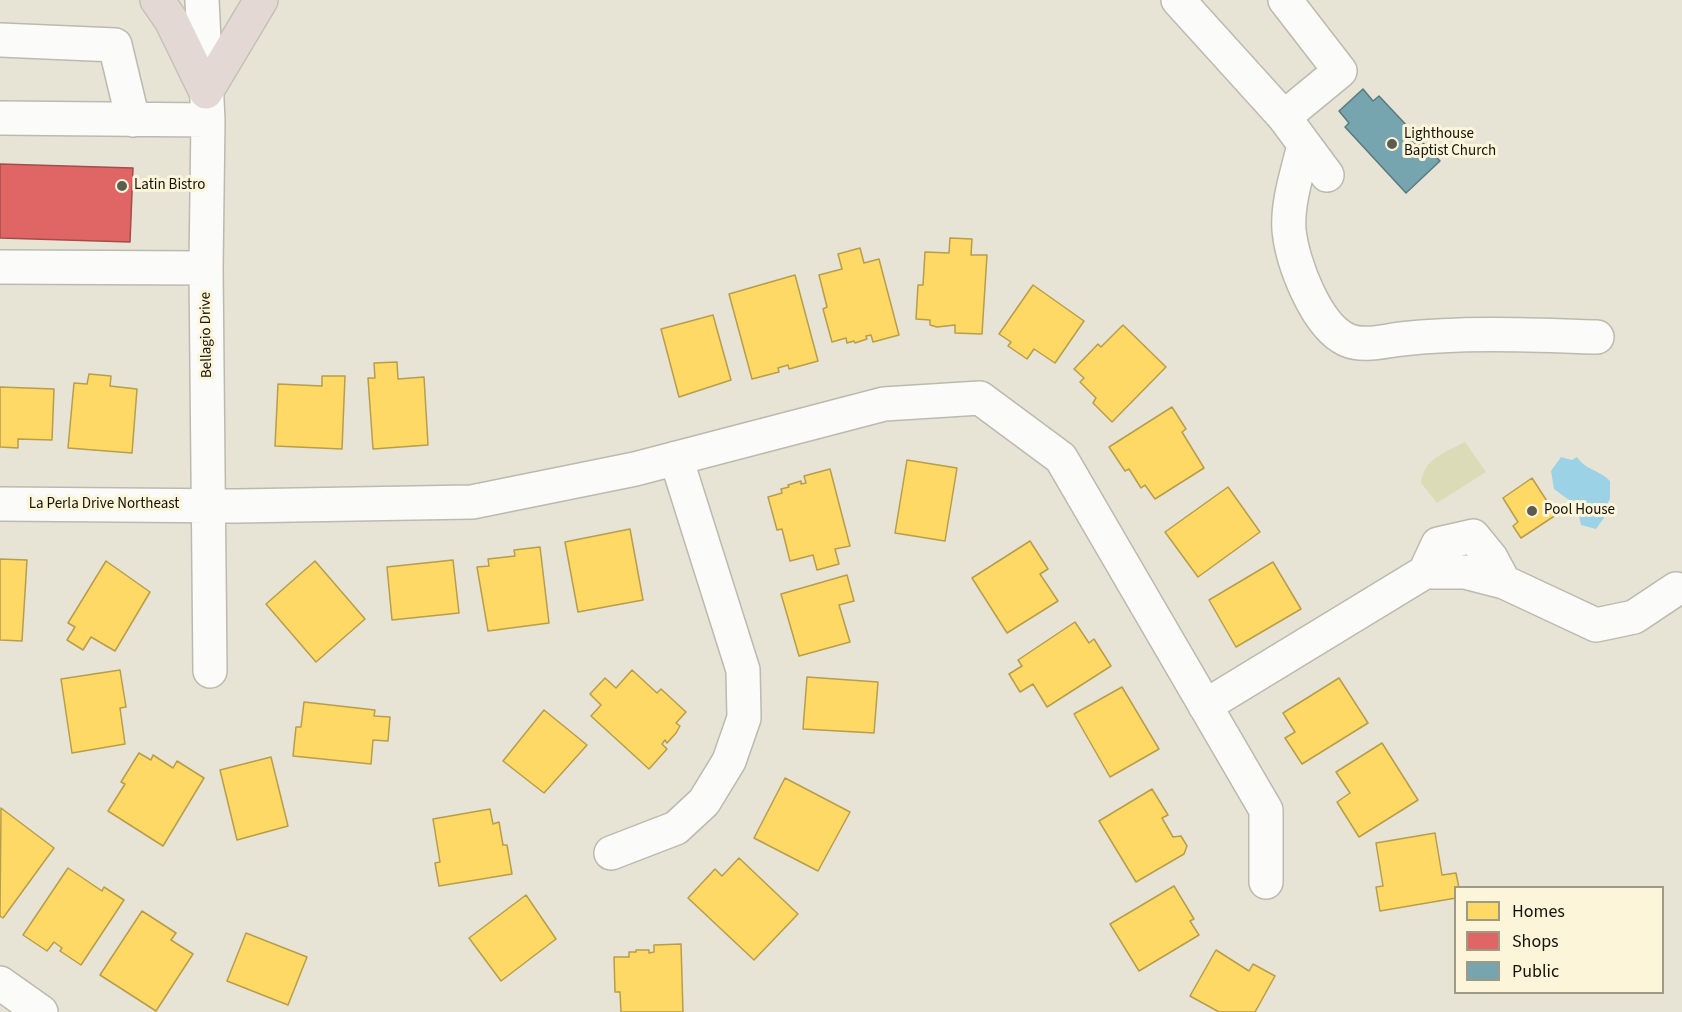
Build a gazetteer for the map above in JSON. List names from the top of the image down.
{
  "streets": {
    "street": ["Bellagio Drive", "La Perla Drive Northeast"]
  },
  "crossings": [
    ["Bellagio Drive", "La Perla Drive Northeast"]
  ],
  "places": ["Lighthouse Baptist Church", "Latin Bistro", "Pool House"],
  "legend": ["Homes", "Shops", "Public"]
}
